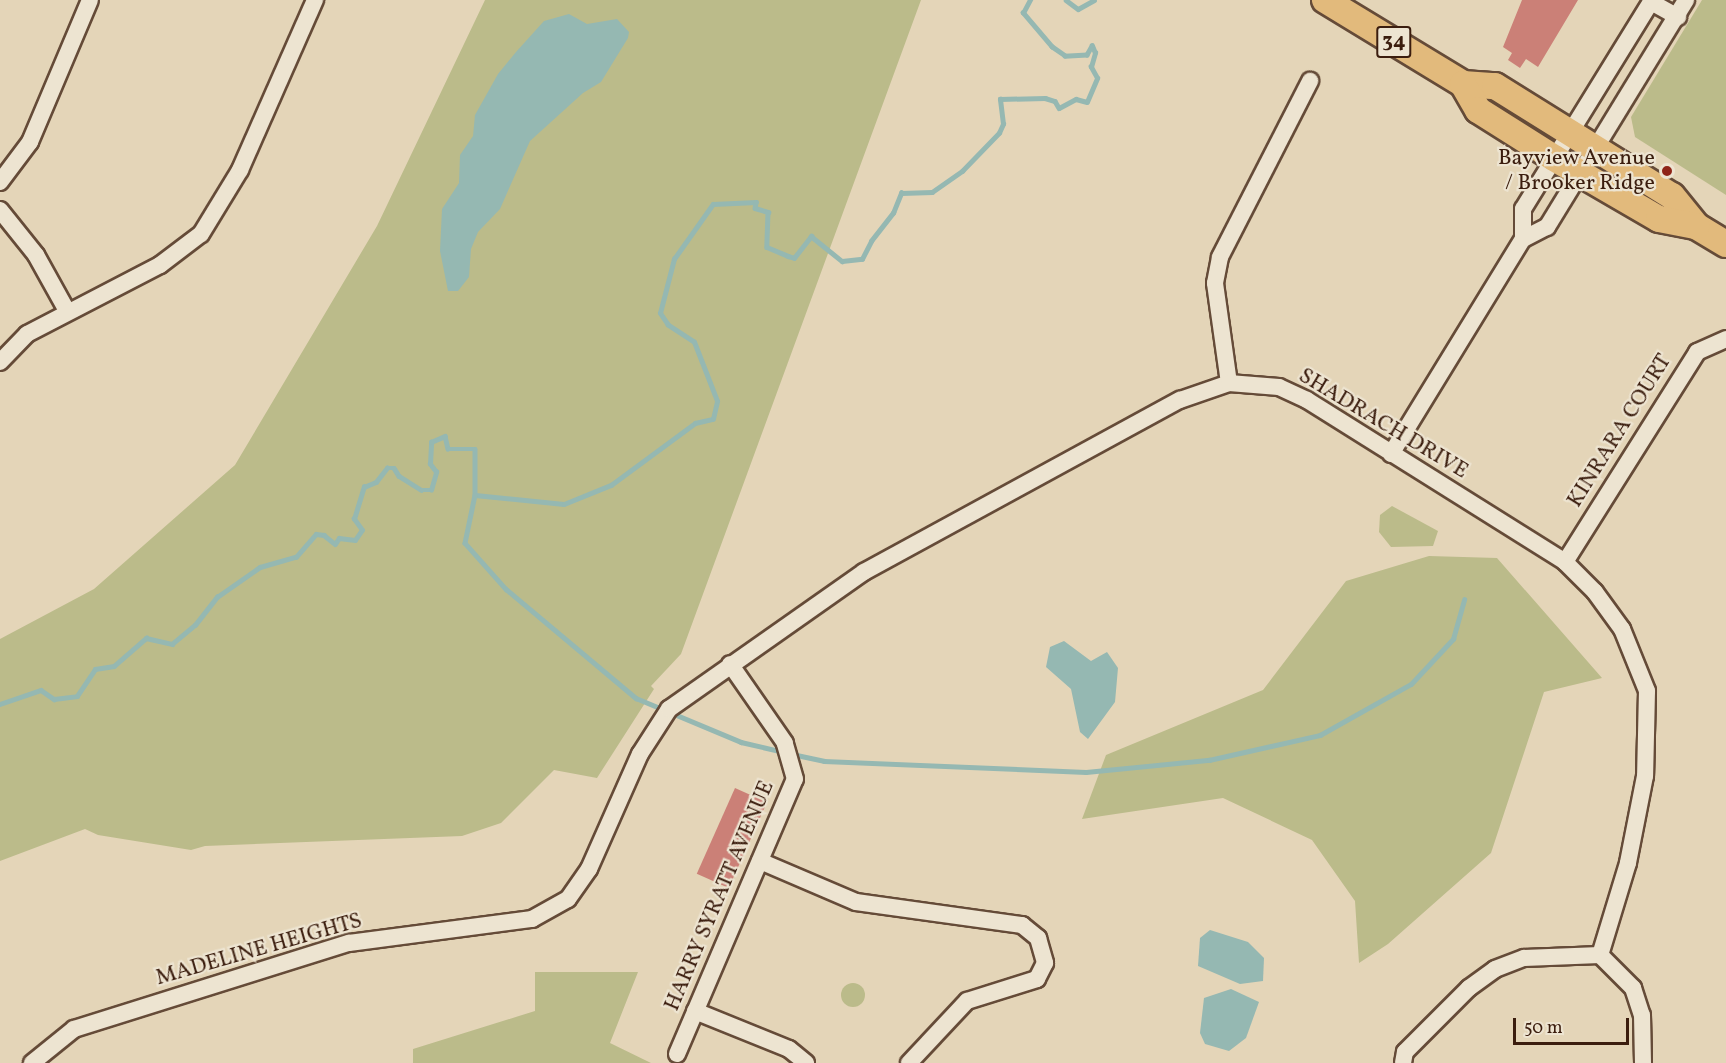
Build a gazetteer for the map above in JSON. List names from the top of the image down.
{
  "streets": {
    "main road": ["34"],
    "street": [
      "SHADRACH DRIVE",
      "KINRARA COURT",
      "HARRY SYRATT AVENUE",
      "MADELINE HEIGHTS"
    ]
  },
  "crossings": [
    ["SHADRACH DRIVE", "KINRARA COURT"],
    ["SHADRACH DRIVE", "MADELINE HEIGHTS"],
    ["HARRY SYRATT AVENUE", "MADELINE HEIGHTS"]
  ],
  "places": ["Bayview Avenue / Brooker Ridge"],
  "scale_bar": "50 m"
}
